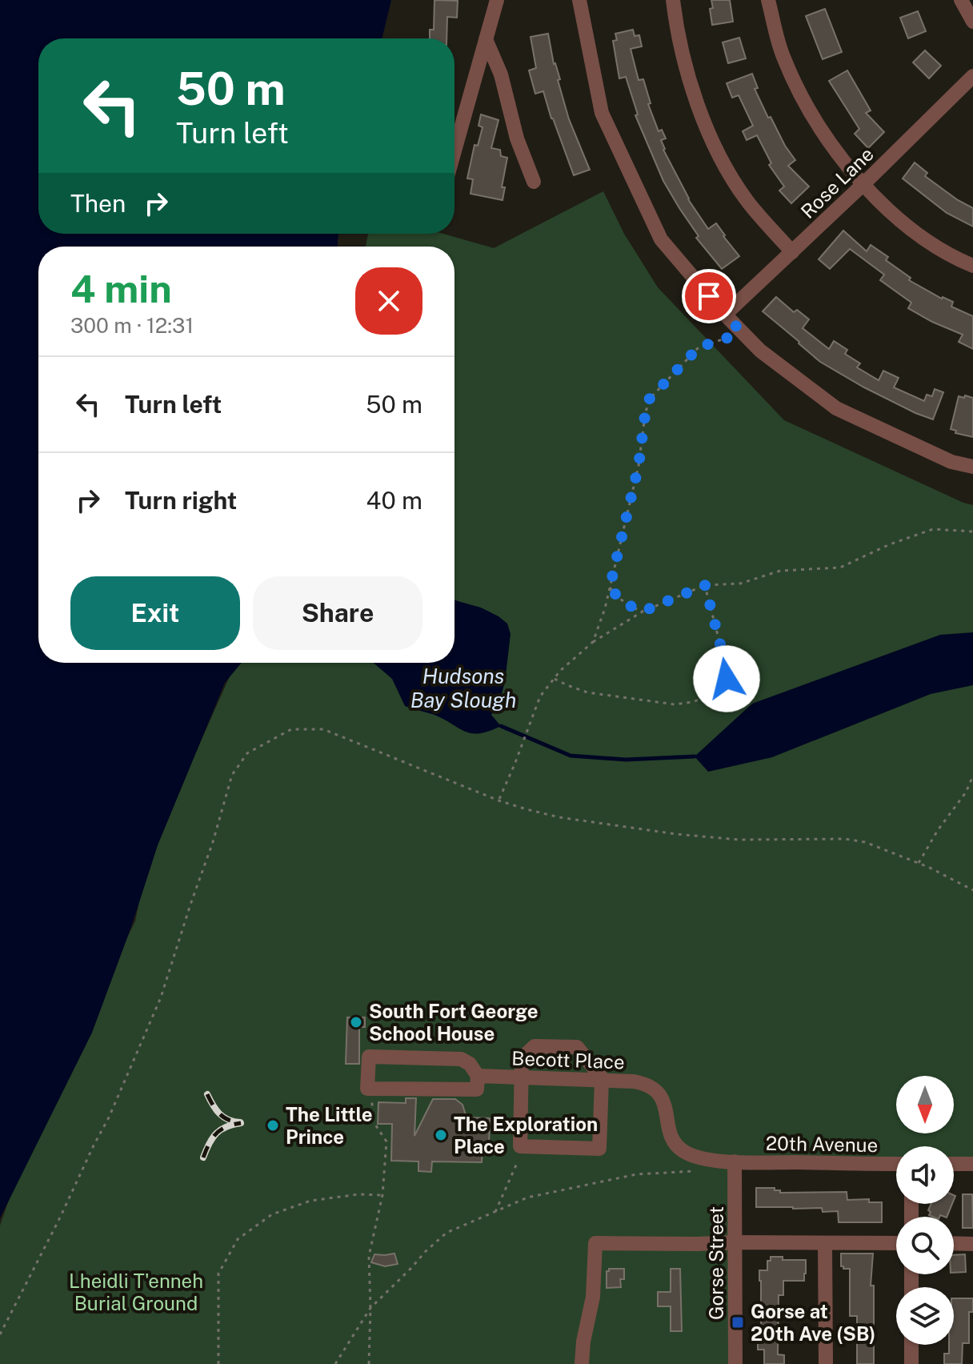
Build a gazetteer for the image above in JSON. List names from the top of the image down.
{
  "streets": {
    "street": [
      "Rose Lane",
      "Becott Place",
      "20th Avenue",
      "Gorse Street"
    ]
  },
  "crossings": [
    ["Becott Place", "20th Avenue"],
    ["Becott Place", "Gorse Street"],
    ["20th Avenue", "Gorse Street"]
  ],
  "water": ["Hudsons Bay Slough"],
  "parks": ["Lheidli T'enneh Burial Ground"],
  "places": {
    "other": ["South Fort George School House", "The Little Prince", "The Exploration Place"],
    "transit": ["Gorse at 20th Ave (SB)"]
  },
  "north": "bottom",
  "page": {
    "turn": ["50 m", "Turn left"],
    "then": "Then",
    "heading": ["4 min", "300 m · 12:31"],
    "list": [
      {
        "name": "Turn left",
        "value": "50 m"
      },
      {
        "name": "Turn right",
        "value": "40 m"
      }
    ],
    "buttons": ["Exit", "Share"]
  }
}
